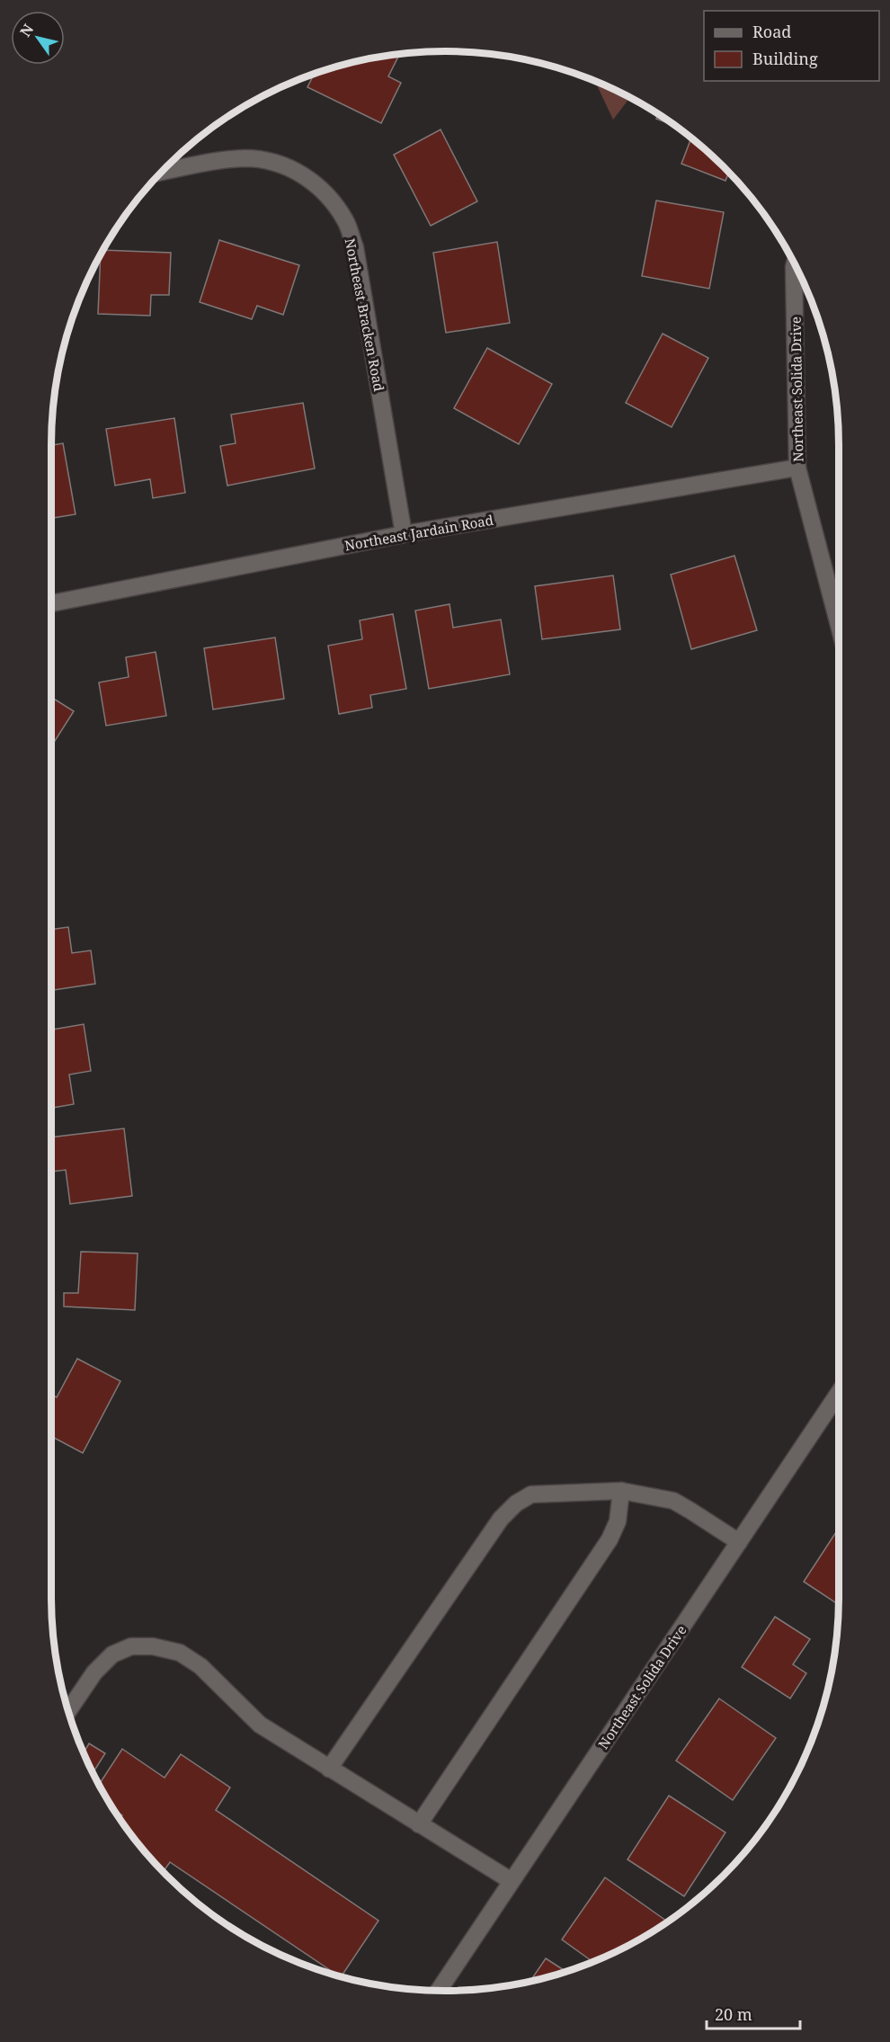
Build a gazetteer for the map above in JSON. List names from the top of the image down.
{
  "streets": {
    "street": ["Northeast Bracken Road", "Northeast Solida Drive", "Northeast Jardain Road"]
  },
  "crossings": [
    ["Northeast Bracken Road", "Northeast Jardain Road"],
    ["Northeast Solida Drive", "Northeast Jardain Road"]
  ],
  "legend": ["Road", "Building"],
  "scale_bar": "20 m",
  "north": "top left"
}
